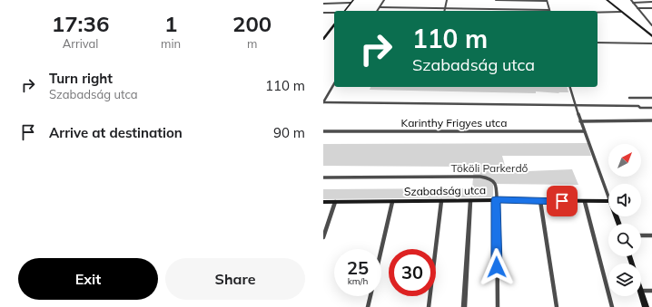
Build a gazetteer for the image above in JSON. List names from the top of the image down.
{
  "streets": {
    "street": ["Karinthy Frigyes utca", "Szabadság utca"]
  },
  "parks": ["Tököli Parkerdő"],
  "north": "top right",
  "page": {
    "eta": [
      "17:36",
      "Arrival",
      "1",
      "min",
      "200",
      "m"
    ],
    "turn": ["110 m", "Szabadság utca"],
    "list": [
      {
        "name": "Turn right",
        "note": "Szabadság utca",
        "value": "110 m"
      },
      {
        "name": "Arrive at destination",
        "value": "90 m"
      }
    ],
    "speed": "25 km/h",
    "limit": "30",
    "buttons": ["Exit", "Share"]
  }
}
